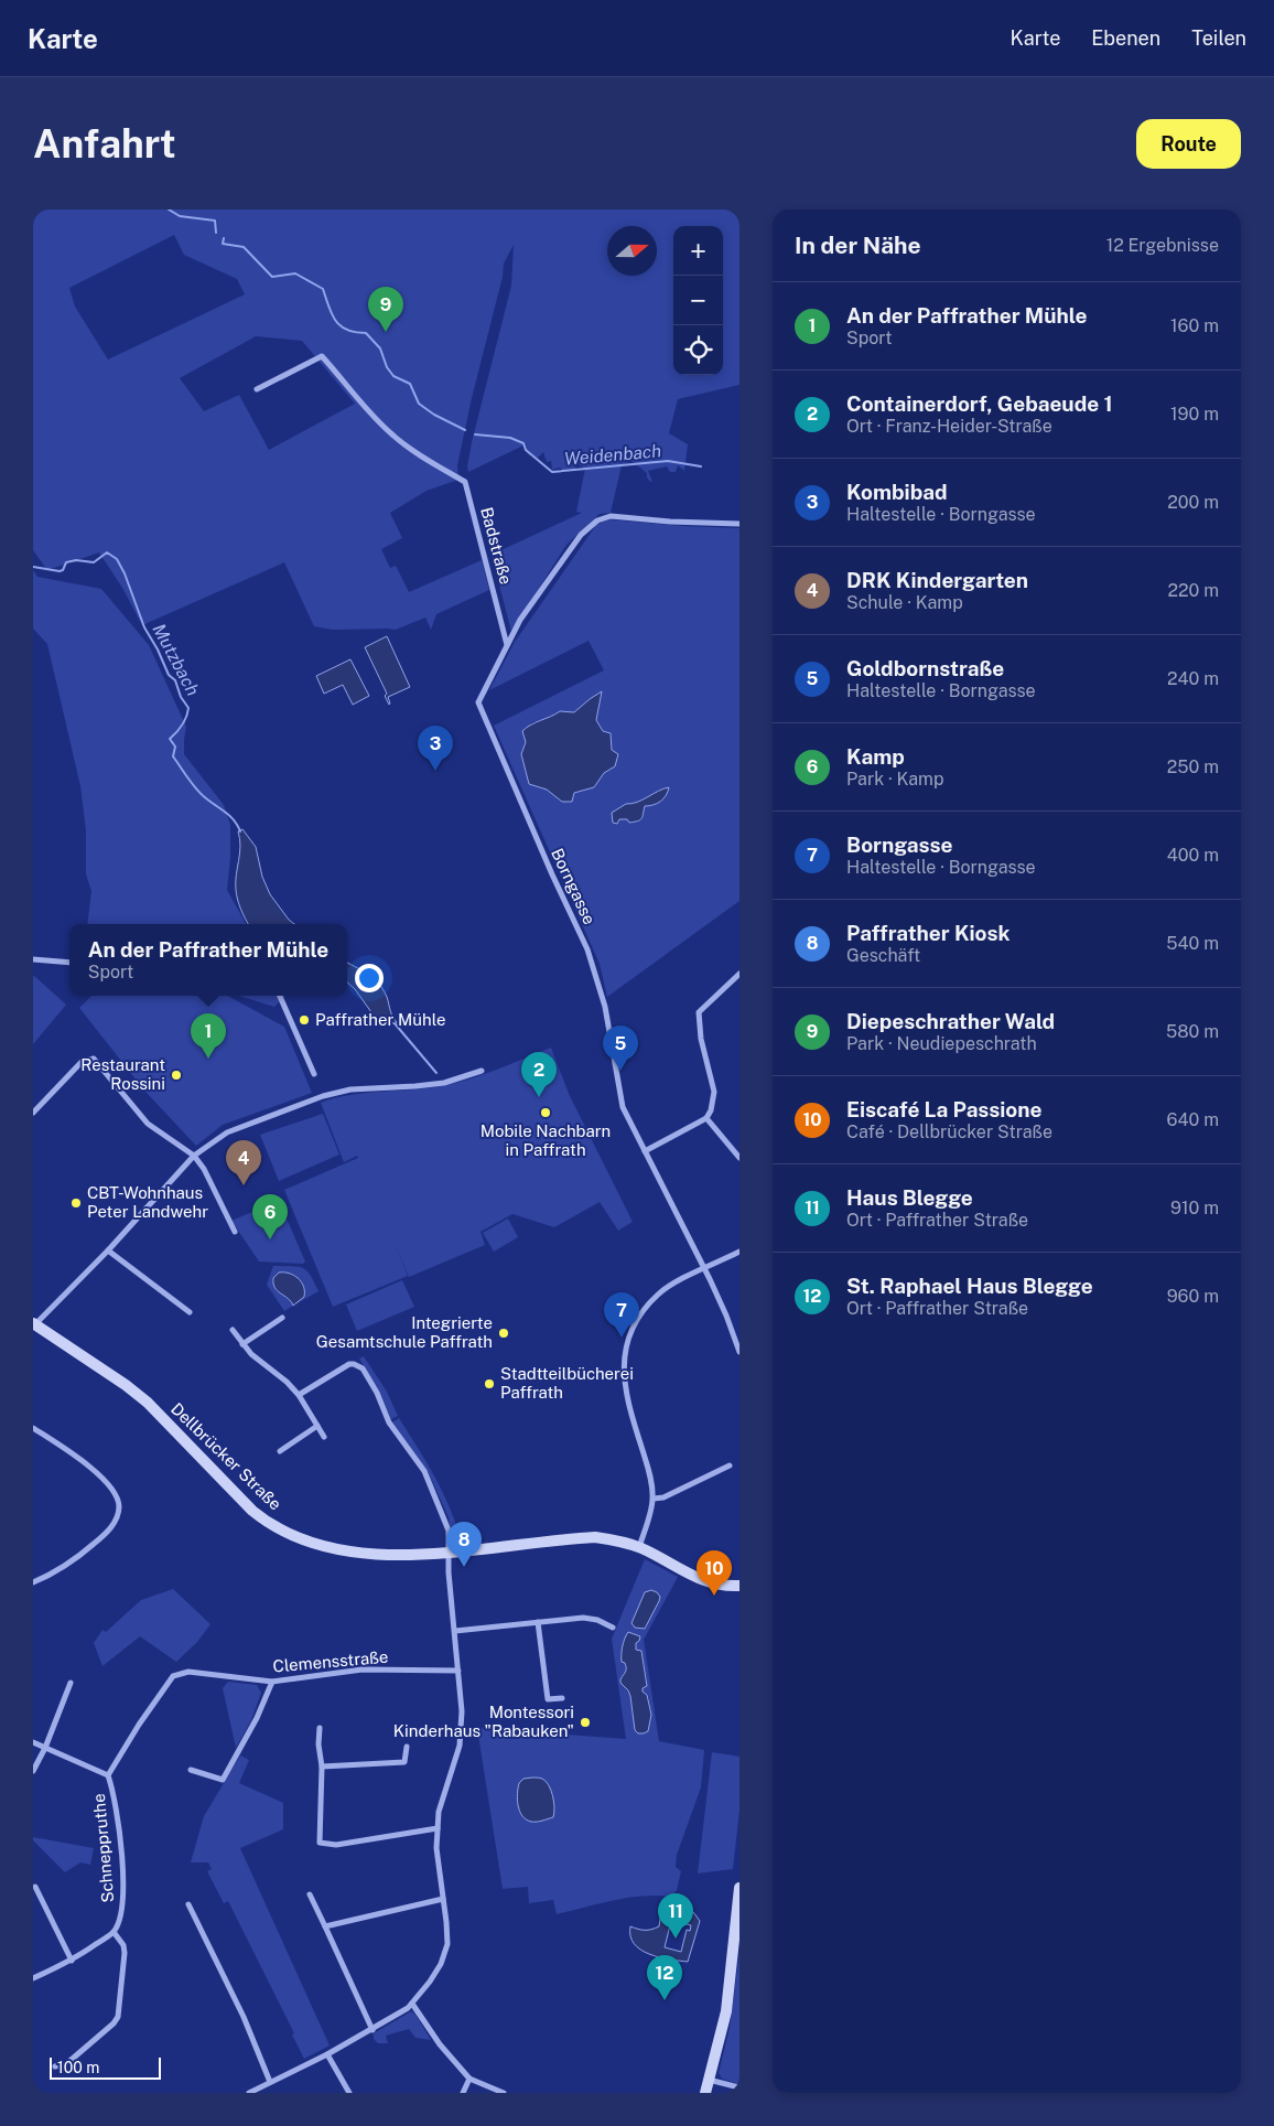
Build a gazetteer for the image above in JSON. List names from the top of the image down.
{
  "streets": {
    "main road": ["Dellbrücker Straße"],
    "street": [
      "Badstraße",
      "Borngasse",
      "Clemensstraße",
      "Schneppruthe"
    ]
  },
  "crossings": [
    ["Badstraße", "Borngasse"],
    ["Clemensstraße", "Schneppruthe"]
  ],
  "water": ["Weidenbach", "Mutzbach"],
  "places": [
    "Paffrather Mühle",
    "Restaurant Rossini",
    "Mobile Nachbarn in Paffrath",
    "CBT-Wohnhaus Peter Landwehr",
    "Integrierte Gesamtschule Paffrath",
    "Stadtteilbücherei Paffrath",
    "Montessori Kinderhaus \"Rabauken\""
  ],
  "scale_bar": "100 m",
  "north": "right",
  "page": {
    "header": "Karte",
    "nav": ["Karte", "Ebenen", "Teilen"],
    "buttons": "Route",
    "title": "Anfahrt",
    "heading": ["In der Nähe", "12 Ergebnisse"],
    "map_buttons": ["+", "−"],
    "list": [
      {
        "mark": "1",
        "name": "An der Paffrather Mühle",
        "note": "Sport",
        "value": "160 m"
      },
      {
        "mark": "2",
        "name": "Containerdorf, Gebaeude 1",
        "note": "Ort · Franz-Heider-Straße",
        "value": "190 m"
      },
      {
        "mark": "3",
        "name": "Kombibad",
        "note": "Haltestelle · Borngasse",
        "value": "200 m"
      },
      {
        "mark": "4",
        "name": "DRK Kindergarten",
        "note": "Schule · Kamp",
        "value": "220 m"
      },
      {
        "mark": "5",
        "name": "Goldbornstraße",
        "note": "Haltestelle · Borngasse",
        "value": "240 m"
      },
      {
        "mark": "6",
        "name": "Kamp",
        "note": "Park · Kamp",
        "value": "250 m"
      },
      {
        "mark": "7",
        "name": "Borngasse",
        "note": "Haltestelle · Borngasse",
        "value": "400 m"
      },
      {
        "mark": "8",
        "name": "Paffrather Kiosk",
        "note": "Geschäft",
        "value": "540 m"
      },
      {
        "mark": "9",
        "name": "Diepeschrather Wald",
        "note": "Park · Neudiepeschrath",
        "value": "580 m"
      },
      {
        "mark": "10",
        "name": "Eiscafé La Passione",
        "note": "Café · Dellbrücker Straße",
        "value": "640 m"
      },
      {
        "mark": "11",
        "name": "Haus Blegge",
        "note": "Ort · Paffrather Straße",
        "value": "910 m"
      },
      {
        "mark": "12",
        "name": "St. Raphael Haus Blegge",
        "note": "Ort · Paffrather Straße",
        "value": "960 m"
      }
    ],
    "pins": [
      "9",
      "3",
      "1",
      "5",
      "2",
      "4",
      "6",
      "7",
      "8",
      "10",
      "11",
      "12"
    ],
    "popup": ["An der Paffrather Mühle", "Sport"],
    "scale": "100 m"
  }
}
